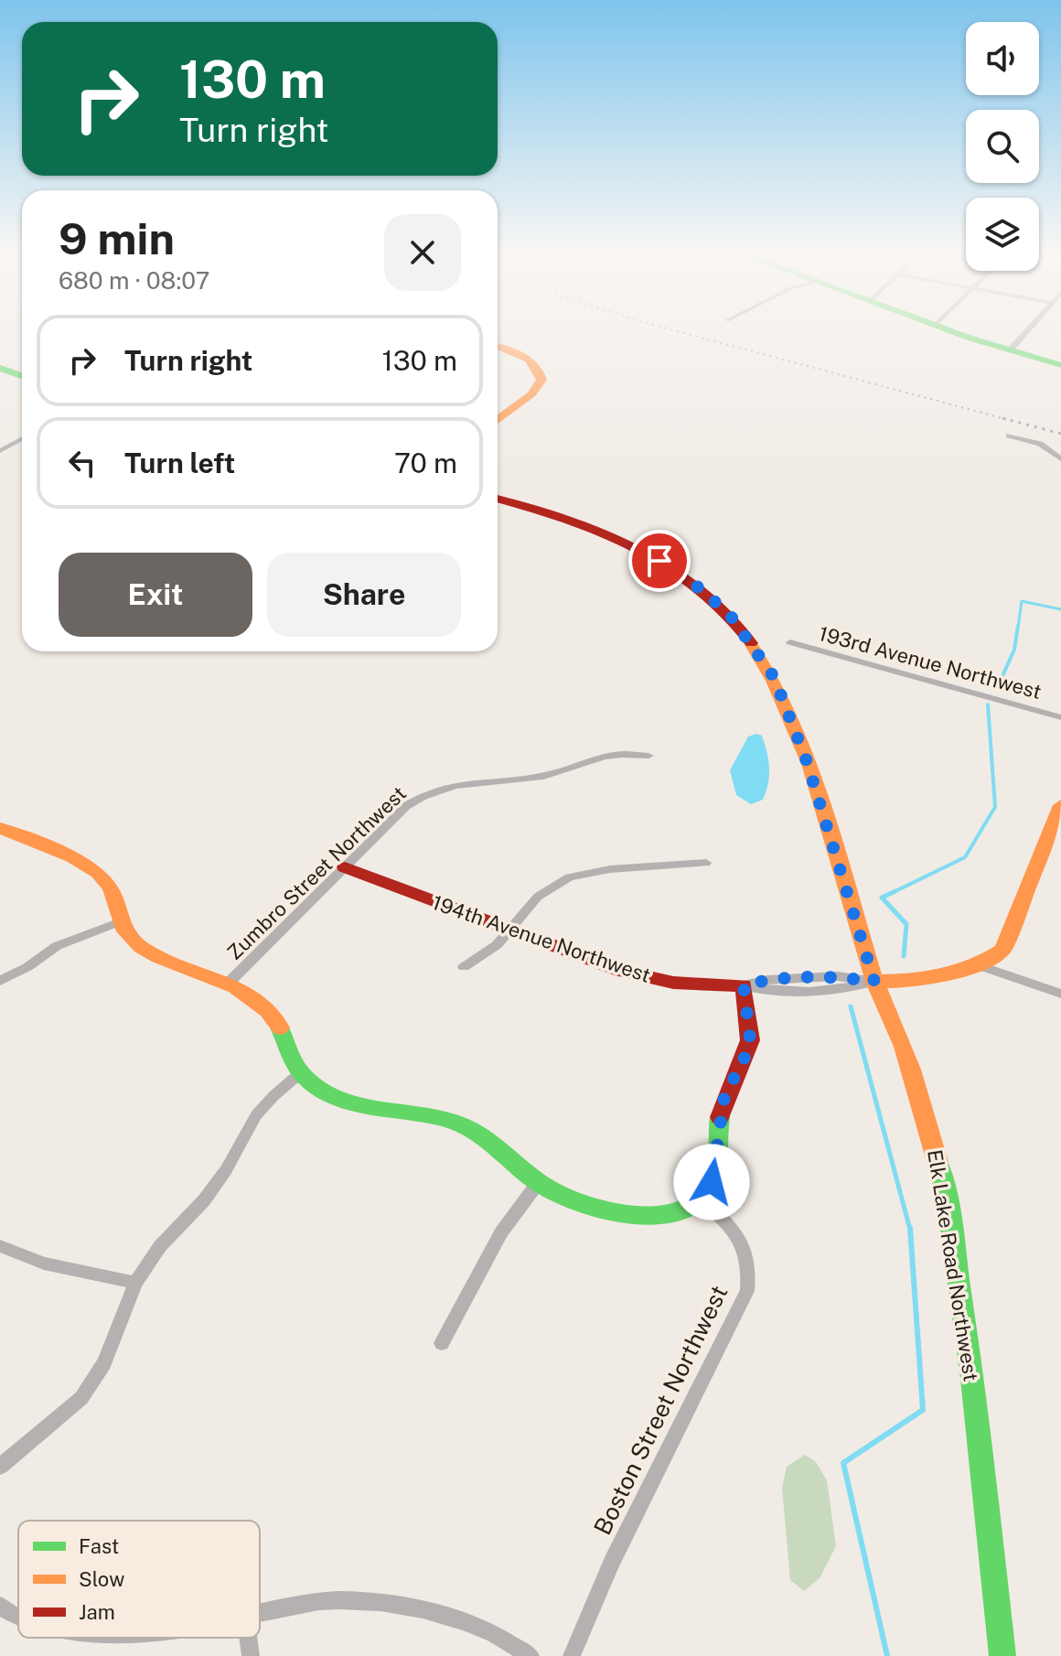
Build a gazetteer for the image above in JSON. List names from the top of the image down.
{
  "streets": {
    "street": [
      "193rd Avenue Northwest",
      "Zumbro Street Northwest",
      "194th Avenue Northwest",
      "Elk Lake Road Northwest",
      "Boston Street Northwest"
    ]
  },
  "crossings": [
    ["Zumbro Street Northwest", "194th Avenue Northwest"],
    ["194th Avenue Northwest", "Elk Lake Road Northwest"]
  ],
  "legend": ["Fast", "Slow", "Jam"],
  "page": {
    "turn": ["130 m", "Turn right"],
    "heading": ["9 min", "680 m · 08:07"],
    "list": [
      {
        "name": "Turn right",
        "value": "130 m"
      },
      {
        "name": "Turn left",
        "value": "70 m"
      }
    ],
    "buttons": ["Exit", "Share"]
  }
}
